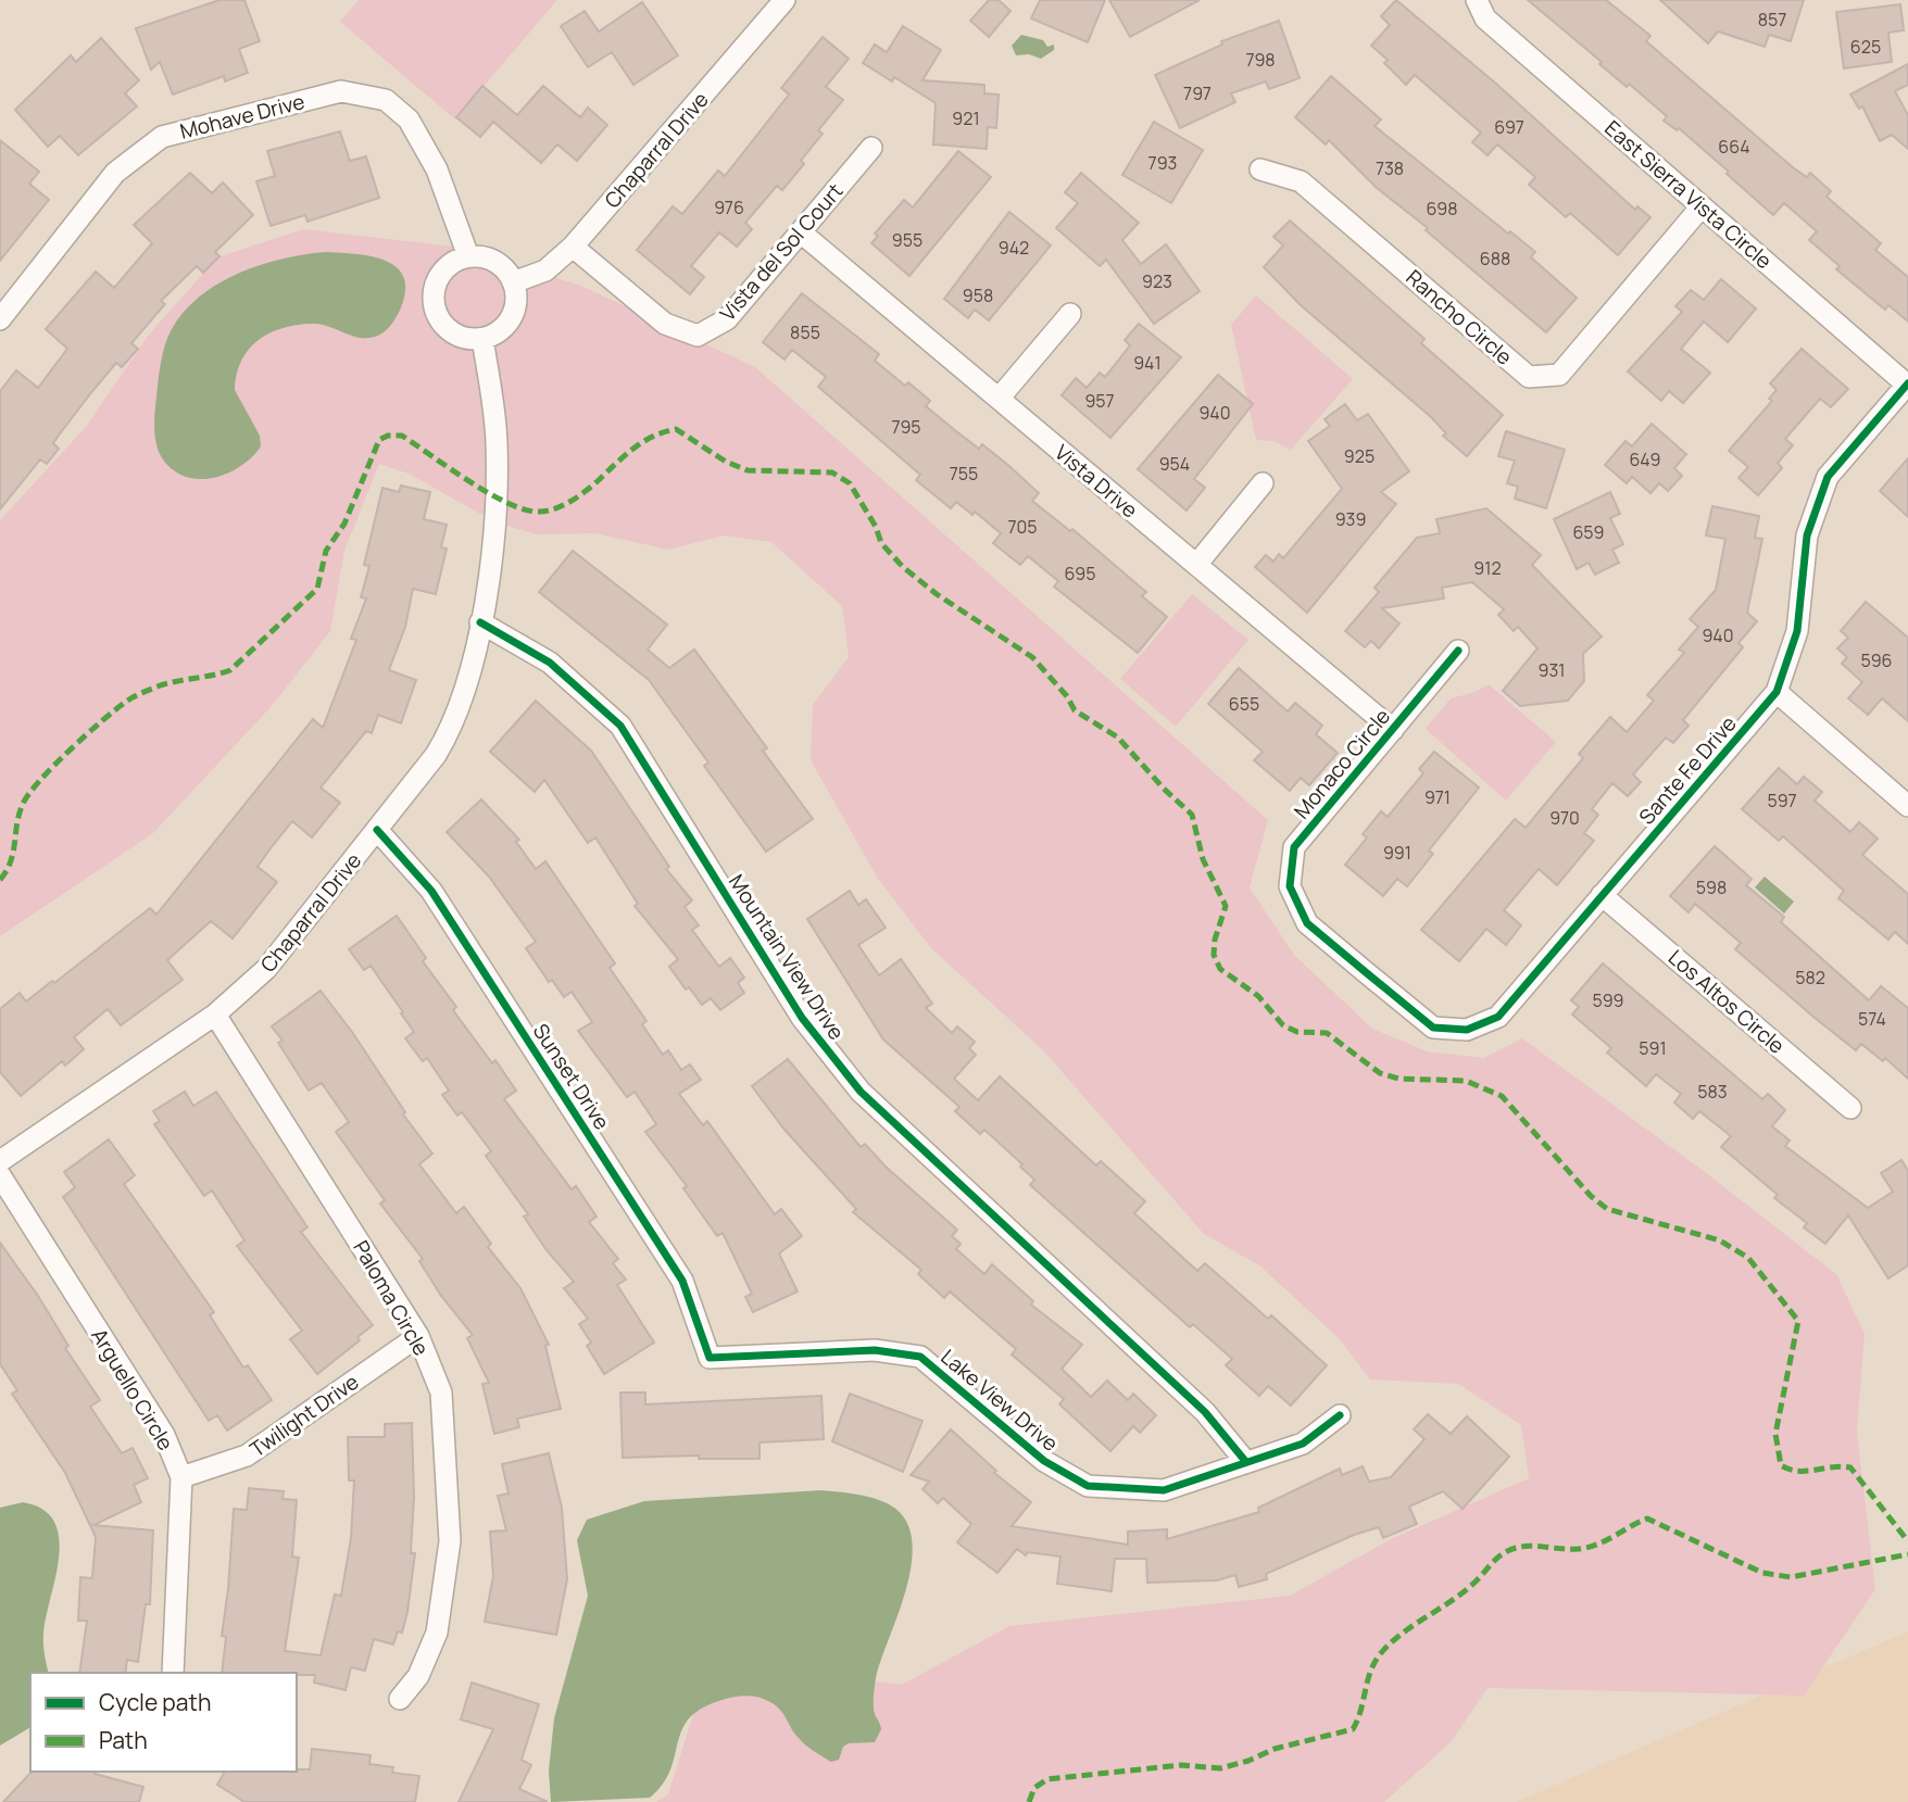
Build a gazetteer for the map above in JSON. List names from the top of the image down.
{
  "streets": {
    "street": [
      "Mohave Drive",
      "Chaparral Drive",
      "East Sierra Vista Circle",
      "Vista del Sol Court",
      "Rancho Circle",
      "Vista Drive",
      "Monaco Circle",
      "Sante Fe Drive",
      "Mountain View Drive",
      "Los Altos Circle",
      "Sunset Drive",
      "Paloma Circle",
      "Arguello Circle",
      "Lake View Drive",
      "Twilight Drive"
    ]
  },
  "crossings": [
    ["Mohave Drive", "Chaparral Drive"],
    ["Chaparral Drive", "Vista del Sol Court"],
    ["Chaparral Drive", "Mountain View Drive"],
    ["Chaparral Drive", "Sunset Drive"],
    ["Chaparral Drive", "Paloma Circle"],
    ["East Sierra Vista Circle", "Rancho Circle"],
    ["East Sierra Vista Circle", "Sante Fe Drive"],
    ["Vista del Sol Court", "Vista Drive"],
    ["Vista Drive", "Monaco Circle"],
    ["Monaco Circle", "Sante Fe Drive"],
    ["Sante Fe Drive", "Los Altos Circle"],
    ["Mountain View Drive", "Lake View Drive"],
    ["Sunset Drive", "Lake View Drive"],
    ["Paloma Circle", "Twilight Drive"],
    ["Arguello Circle", "Twilight Drive"]
  ],
  "house_numbers": [
    "857",
    "625",
    "798",
    "797",
    "921",
    "697",
    "664",
    "793",
    "738",
    "976",
    "698",
    "955",
    "942",
    "688",
    "923",
    "958",
    "855",
    "941",
    "957",
    "940",
    "795",
    "925",
    "649",
    "954",
    "755",
    "939",
    "705",
    "659",
    "912",
    "695",
    "940",
    "596",
    "931",
    "655",
    "971",
    "597",
    "970",
    "991",
    "598",
    "582",
    "599",
    "574",
    "591",
    "583"
  ],
  "legend": ["Cycle path", "Path"]
}
